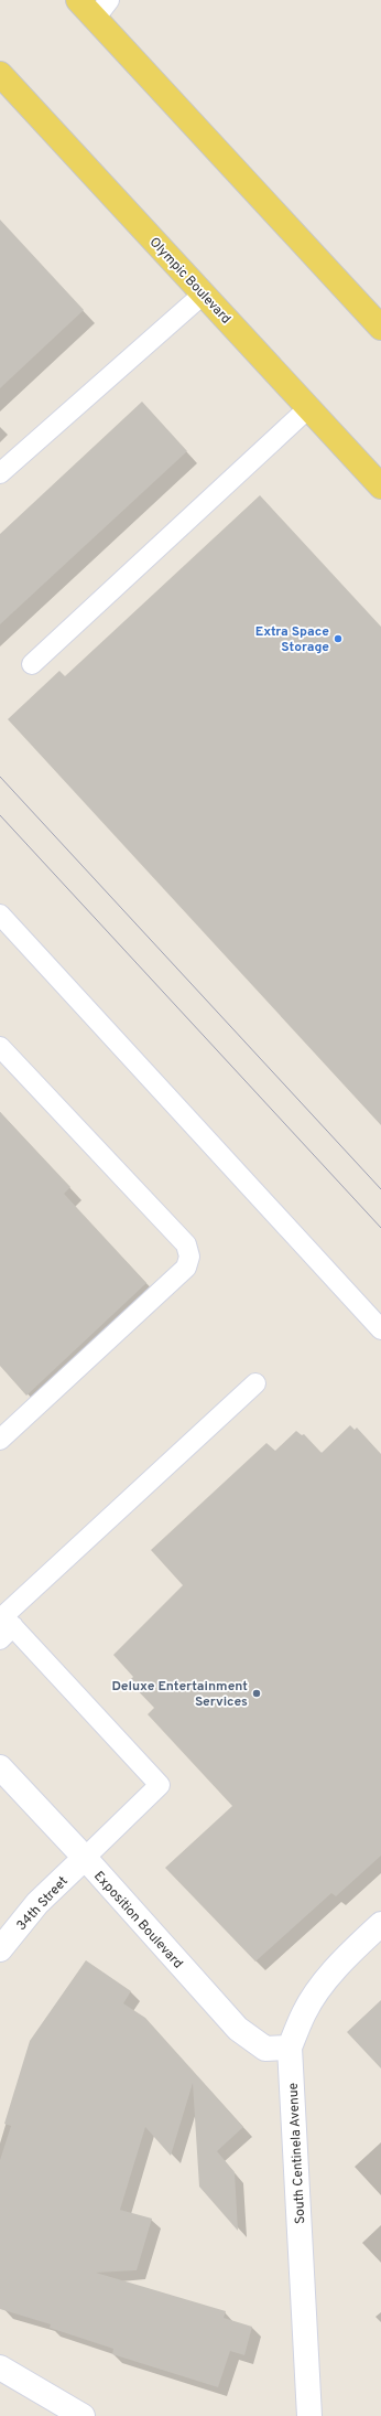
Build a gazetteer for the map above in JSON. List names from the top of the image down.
{
  "streets": {
    "main road": ["Olympic Boulevard"],
    "street": ["34th Street", "Exposition Boulevard", "South Centinela Avenue"]
  },
  "crossings": [
    ["34th Street", "Exposition Boulevard"],
    ["Exposition Boulevard", "South Centinela Avenue"]
  ],
  "places": ["Extra Space Storage", "Deluxe Entertainment Services"]
}
